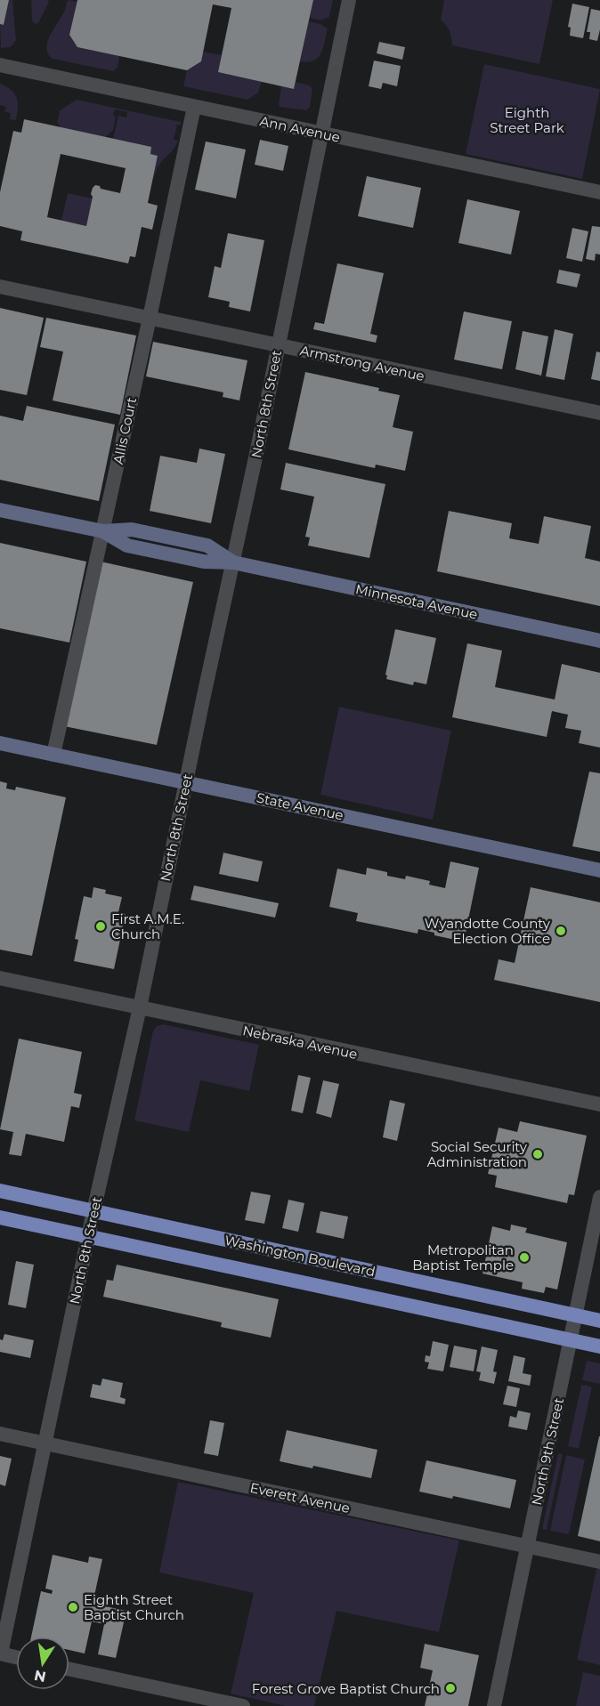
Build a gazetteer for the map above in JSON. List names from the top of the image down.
{
  "streets": {
    "main road": ["Minnesota Avenue", "State Avenue", "Washington Boulevard"],
    "street": [
      "Ann Avenue",
      "Armstrong Avenue",
      "North 8th Street",
      "Allis Court",
      "Nebraska Avenue",
      "North 9th Street",
      "Everett Avenue"
    ]
  },
  "crossings": [
    ["Ann Avenue", "North 8th Street"],
    ["Ann Avenue", "Allis Court"],
    ["Armstrong Avenue", "North 8th Street"],
    ["Armstrong Avenue", "Allis Court"],
    ["North 8th Street", "Minnesota Avenue"],
    ["North 8th Street", "State Avenue"],
    ["North 8th Street", "Nebraska Avenue"],
    ["North 8th Street", "Washington Boulevard"],
    ["North 8th Street", "Everett Avenue"],
    ["Allis Court", "Minnesota Avenue"],
    ["Allis Court", "State Avenue"],
    ["Washington Boulevard", "North 9th Street"],
    ["North 9th Street", "Everett Avenue"]
  ],
  "parks": ["Eighth Street Park"],
  "places": [
    "First A.M.E. Church",
    "Wyandotte County Election Office",
    "Social Security Administration",
    "Metropolitan Baptist Temple",
    "Eighth Street Baptist Church",
    "Forest Grove Baptist Church"
  ],
  "north": "bottom"
}
